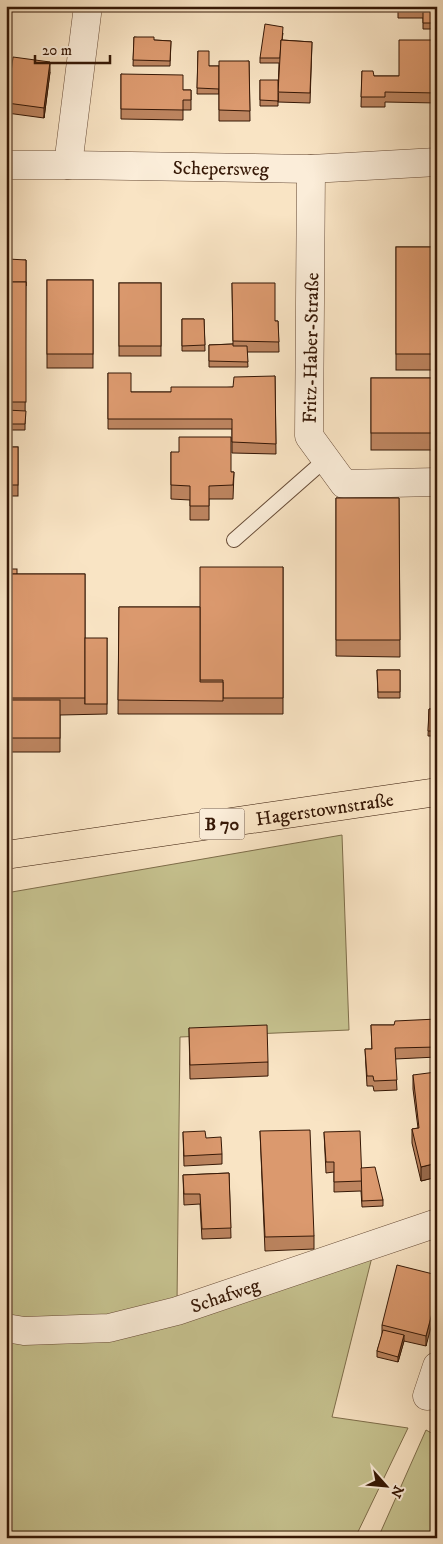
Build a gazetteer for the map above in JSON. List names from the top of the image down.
{
  "streets": {
    "main road": ["Hagerstownstraße", "B 70"],
    "street": ["Schepersweg", "Fritz-Haber-Straße", "Schafweg"]
  },
  "crossings": [
    ["Schepersweg", "Fritz-Haber-Straße"]
  ],
  "scale_bar": "20 m",
  "north": "bottom right"
}
